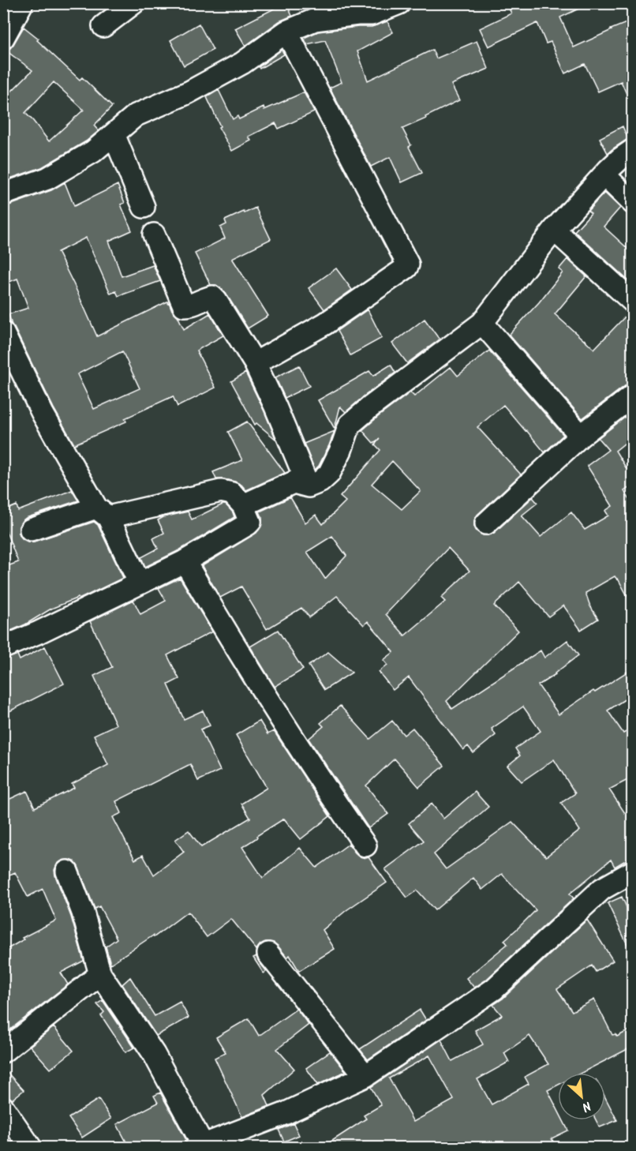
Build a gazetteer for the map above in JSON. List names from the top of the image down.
{
  "north": "bottom right"
}
